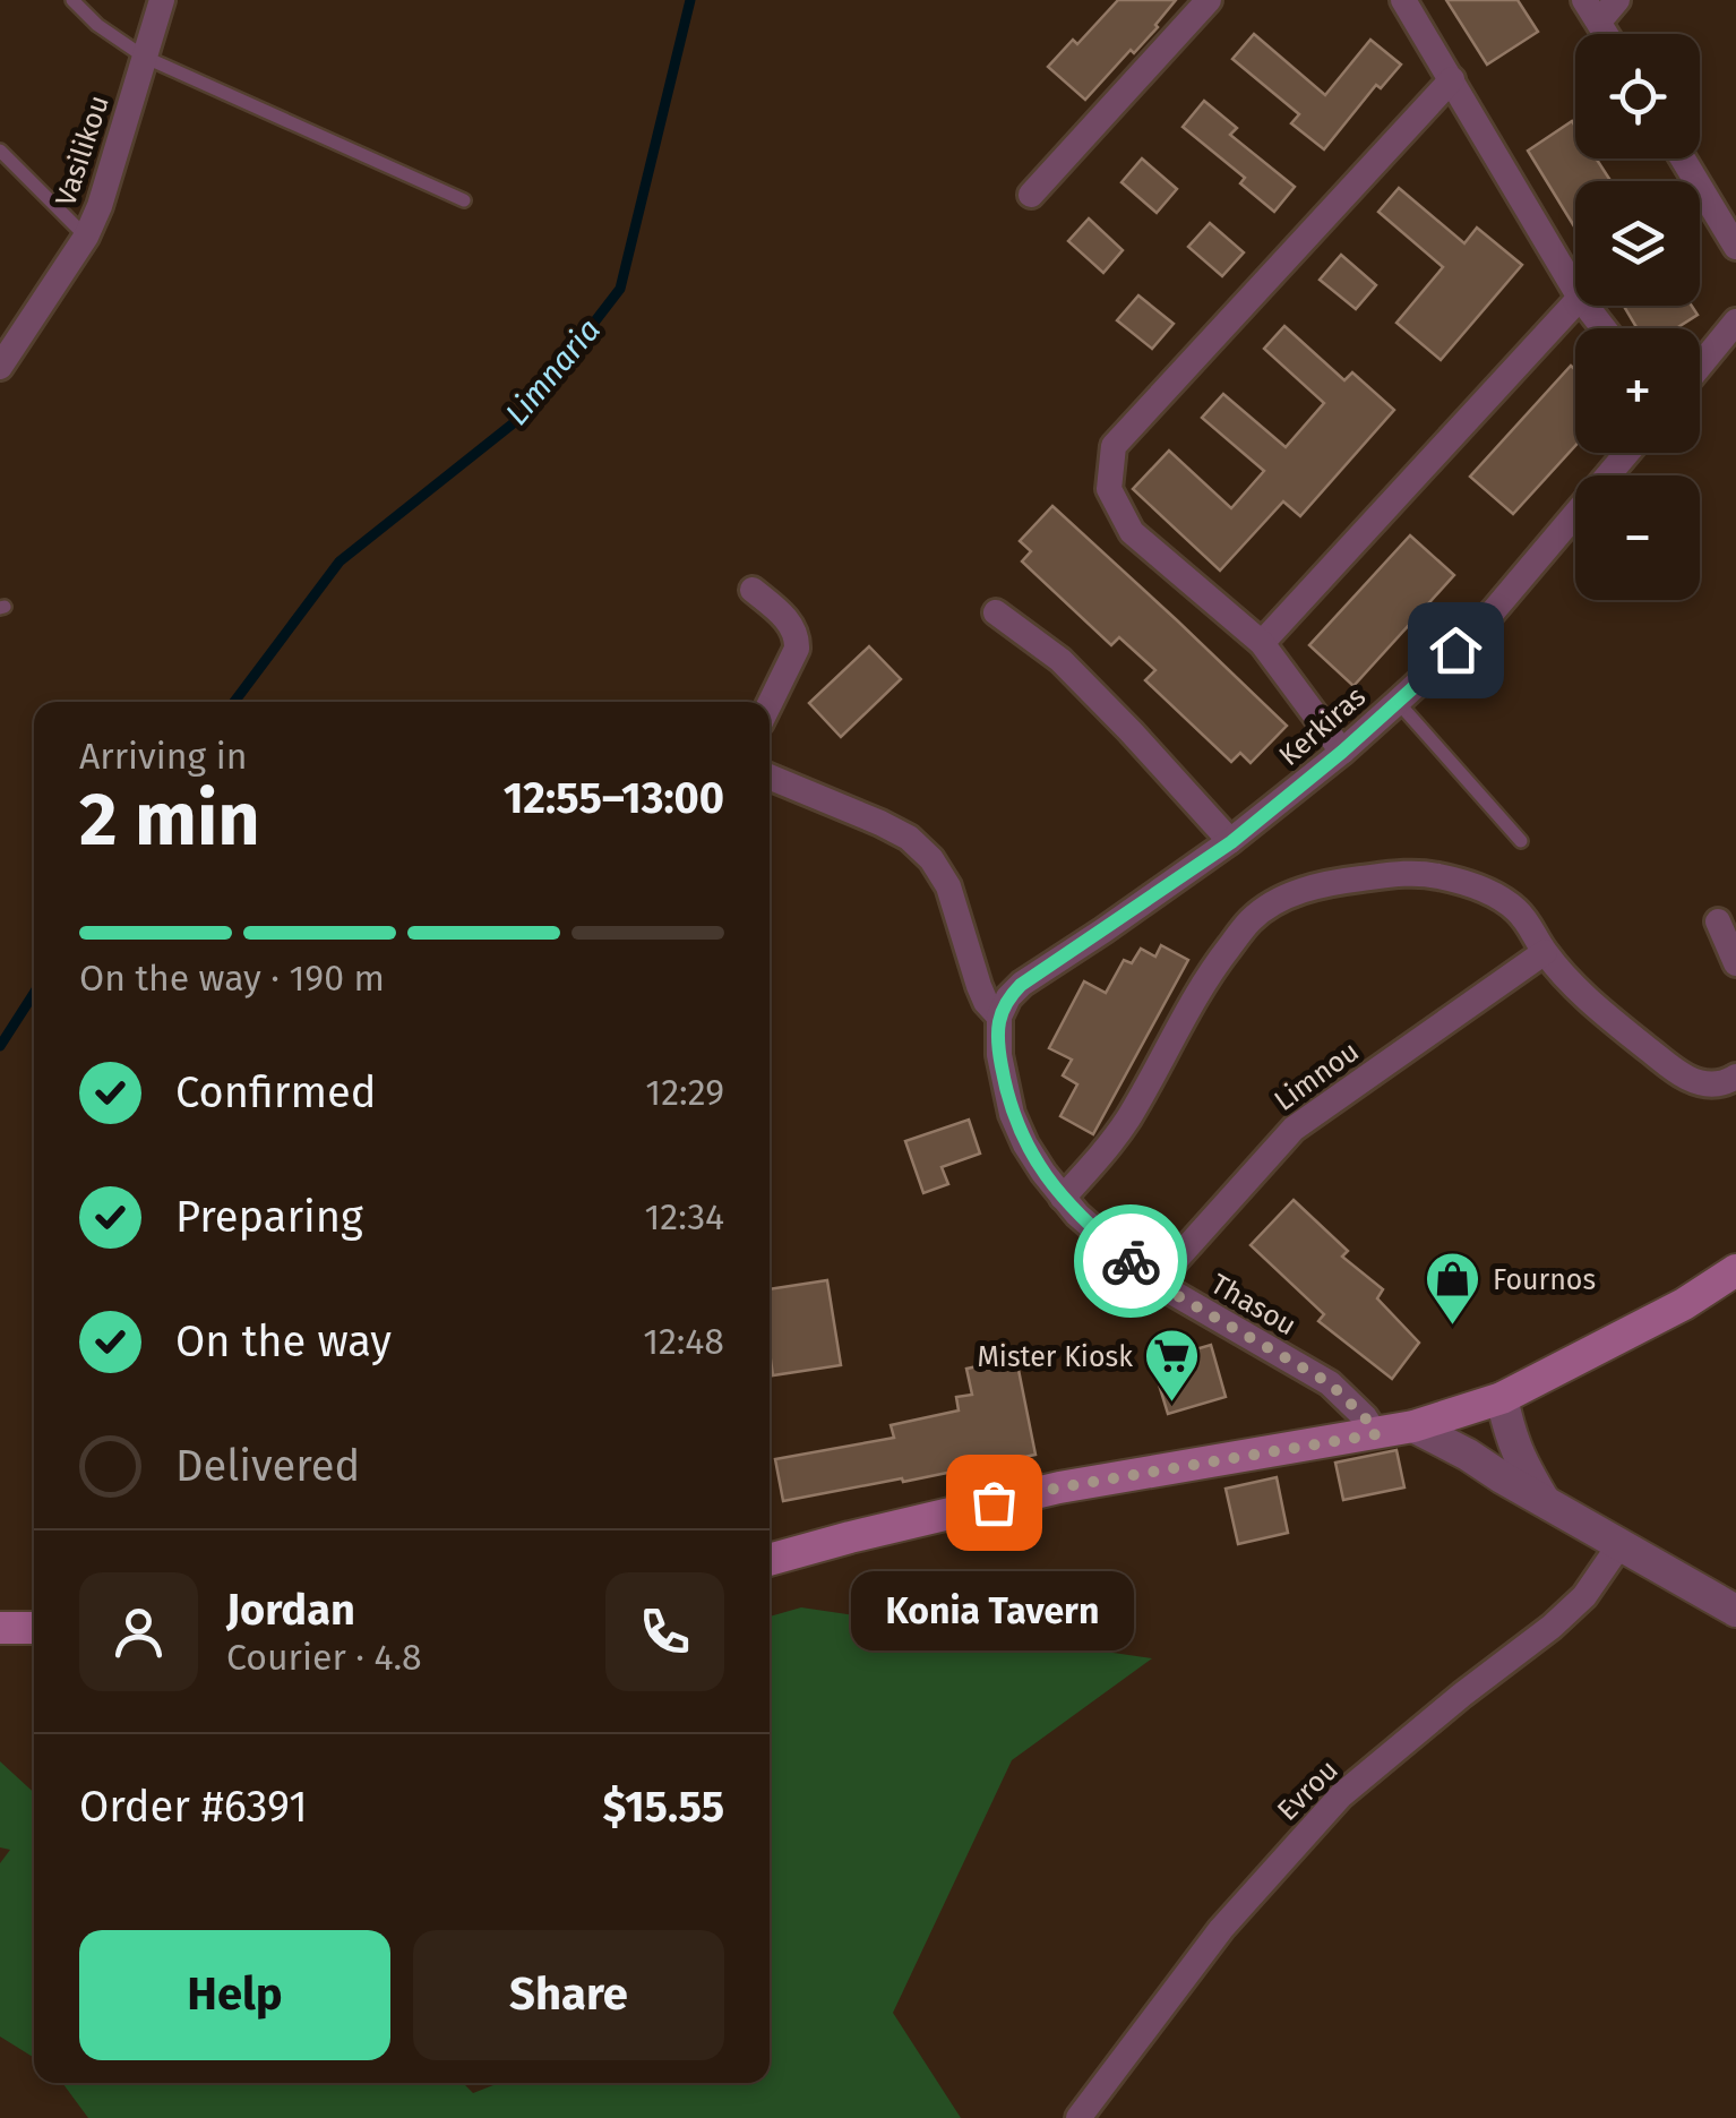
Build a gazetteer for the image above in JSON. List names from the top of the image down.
{
  "streets": {
    "street": [
      "Vasilikou",
      "Kerkiras",
      "Limnou",
      "Thasou",
      "Evrou"
    ]
  },
  "crossings": [
    ["Kerkiras", "Thasou"],
    ["Limnou", "Thasou"]
  ],
  "water": ["Limnaria"],
  "places": {
    "shop": ["Fournos"],
    "supermarket": ["Mister Kiosk"],
    "other": ["Konia Tavern"]
  },
  "page": {
    "map_buttons": ["+", "−"],
    "heading": ["2 min", "Arriving in", "12:55–13:00"],
    "panel": [
      "Jordan",
      "Courier · 4.8",
      "Order #6391",
      "$15.55"
    ],
    "bar": "On the way · 190 m",
    "list": [
      ["Confirmed", "12:29"],
      ["Preparing", "12:34"],
      ["On the way", "12:48"],
      "Delivered"
    ],
    "bubble": "Konia Tavern",
    "buttons": ["Help", "Share"]
  }
}
